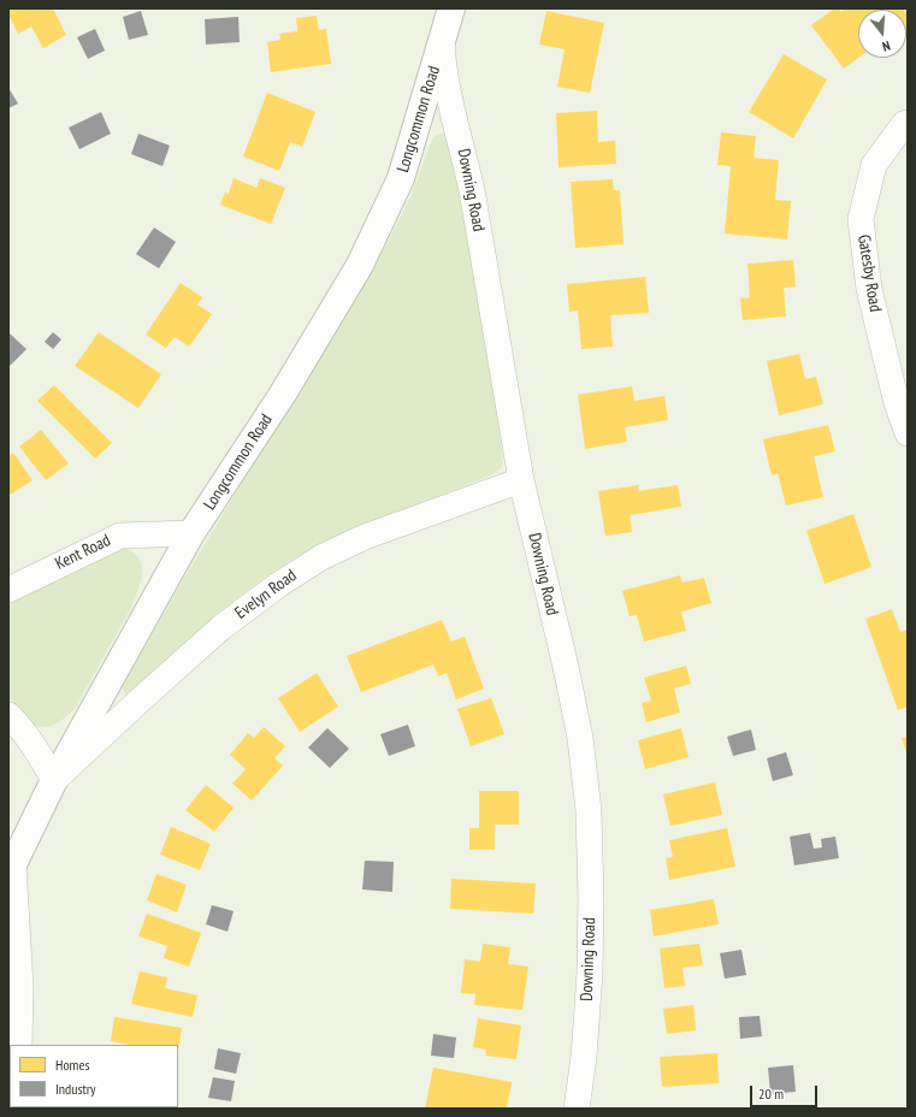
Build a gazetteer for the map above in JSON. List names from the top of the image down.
{
  "streets": {
    "street": [
      "Longcommon Road",
      "Downing Road",
      "Gatesby Road",
      "Kent Road",
      "Evelyn Road"
    ]
  },
  "crossings": [
    ["Longcommon Road", "Downing Road"],
    ["Longcommon Road", "Kent Road"],
    ["Longcommon Road", "Evelyn Road"],
    ["Downing Road", "Evelyn Road"]
  ],
  "legend": ["Homes", "Industry"],
  "scale_bar": "20 m",
  "north": "bottom"
}
